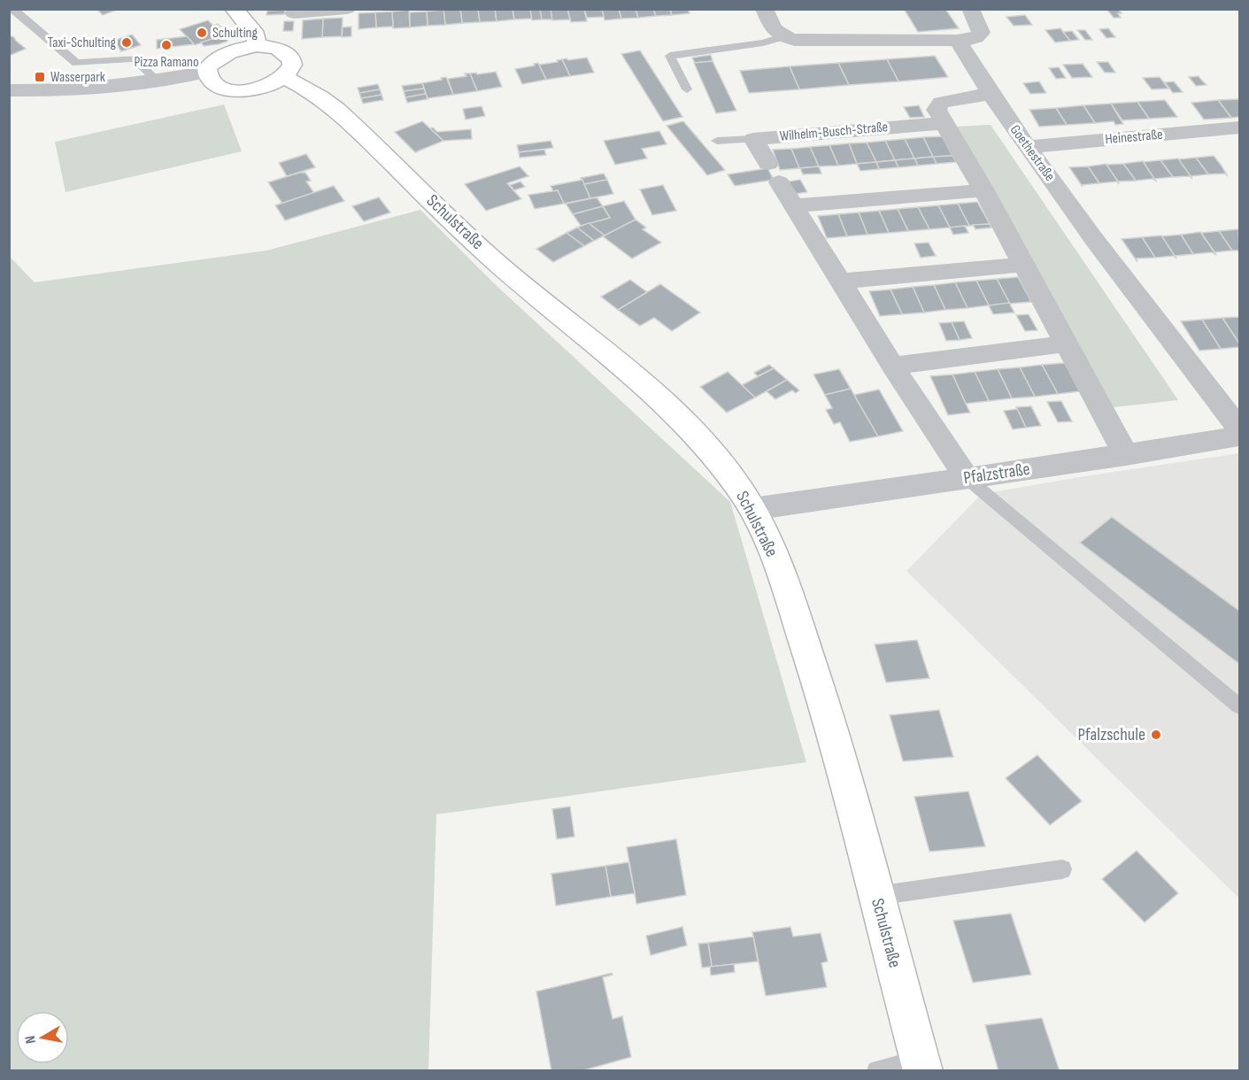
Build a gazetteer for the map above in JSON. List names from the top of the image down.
{
  "streets": {
    "main road": ["Schulstraße"],
    "street": [
      "Wilhelm-Busch-Straße",
      "Heinestraße",
      "Goethestraße",
      "Pfalzstraße"
    ]
  },
  "crossings": [
    ["Wilhelm-Busch-Straße", "Pfalzstraße"],
    ["Heinestraße", "Goethestraße"],
    ["Schulstraße", "Pfalzstraße"]
  ],
  "places": {
    "other": [
      "Schulting",
      "Taxi-Schulting",
      "Pizza Ramano",
      "Pfalzschule"
    ],
    "transit": ["Wasserpark"]
  },
  "north": "left"
}
